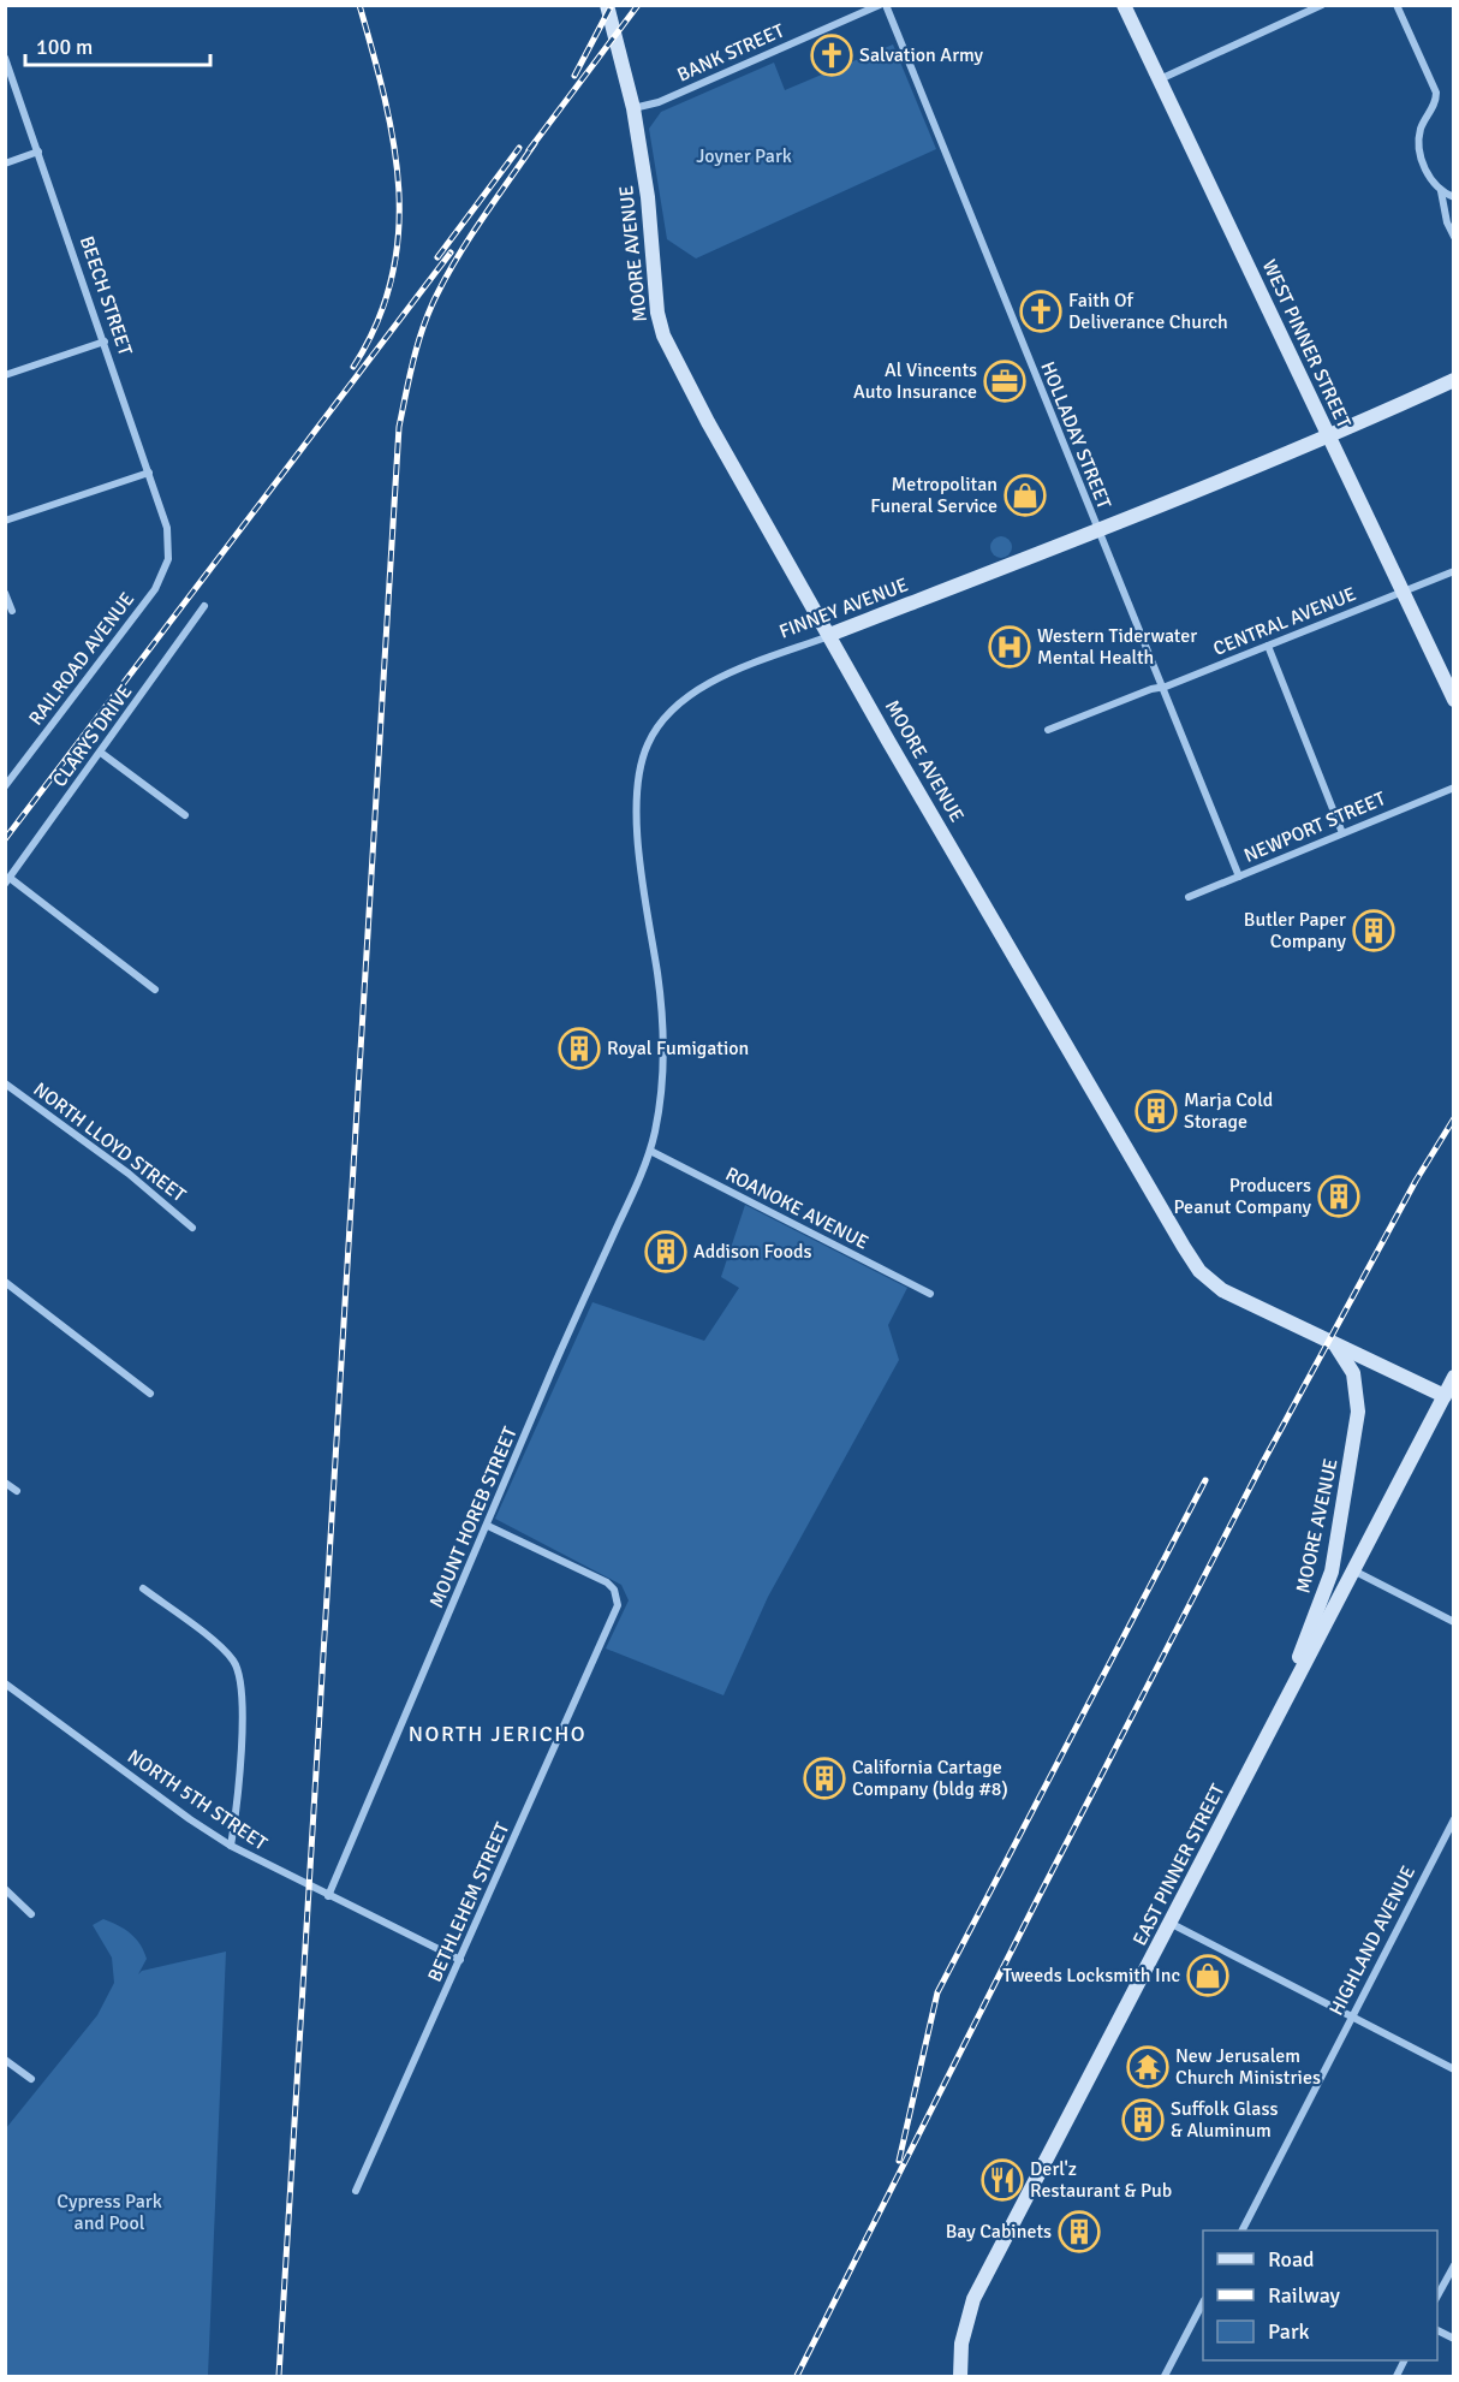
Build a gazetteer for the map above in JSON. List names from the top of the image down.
{
  "streets": {
    "street": [
      "BANK STREET",
      "MOORE AVENUE",
      "BEECH STREET",
      "WEST PINNER STREET",
      "HOLLADAY STREET",
      "FINNEY AVENUE",
      "CENTRAL AVENUE",
      "RAILROAD AVENUE",
      "CLARYS DRIVE",
      "NEWPORT STREET",
      "NORTH LLOYD STREET",
      "ROANOKE AVENUE",
      "MOUNT HOREB STREET",
      "NORTH 5TH STREET",
      "EAST PINNER STREET",
      "BETHLEHEM STREET",
      "HIGHLAND AVENUE"
    ]
  },
  "crossings": [
    ["BANK STREET", "MOORE AVENUE"],
    ["MOORE AVENUE", "FINNEY AVENUE"],
    ["MOORE AVENUE", "EAST PINNER STREET"],
    ["BEECH STREET", "RAILROAD AVENUE"],
    ["WEST PINNER STREET", "FINNEY AVENUE"],
    ["WEST PINNER STREET", "CENTRAL AVENUE"],
    ["HOLLADAY STREET", "FINNEY AVENUE"],
    ["HOLLADAY STREET", "CENTRAL AVENUE"],
    ["HOLLADAY STREET", "NEWPORT STREET"],
    ["FINNEY AVENUE", "ROANOKE AVENUE"],
    ["FINNEY AVENUE", "MOUNT HOREB STREET"],
    ["ROANOKE AVENUE", "MOUNT HOREB STREET"],
    ["MOUNT HOREB STREET", "NORTH 5TH STREET"],
    ["MOUNT HOREB STREET", "BETHLEHEM STREET"],
    ["NORTH 5TH STREET", "BETHLEHEM STREET"]
  ],
  "districts": ["NORTH JERICHO"],
  "parks": ["Joyner Park", "Cypress Park and Pool"],
  "places": {
    "church": ["Salvation Army", "Faith Of Deliverance Church"],
    "office": ["Al Vincents Auto Insurance"],
    "shop": ["Metropolitan Funeral Service", "Tweeds Locksmith Inc"],
    "hospital": ["Western Tiderwater Mental Health"],
    "building": [
      "Butler Paper Company",
      "Royal Fumigation",
      "Marja Cold Storage",
      "Producers Peanut Company",
      "Addison Foods",
      "California Cartage Company (bldg #8)",
      "Suffolk Glass & Aluminum",
      "Bay Cabinets"
    ],
    "temple": ["New Jerusalem Church Ministries"],
    "restaurant": ["Derl'z Restaurant & Pub"]
  },
  "legend": ["Road", "Railway", "Park"],
  "scale_bar": "100 m"
}
